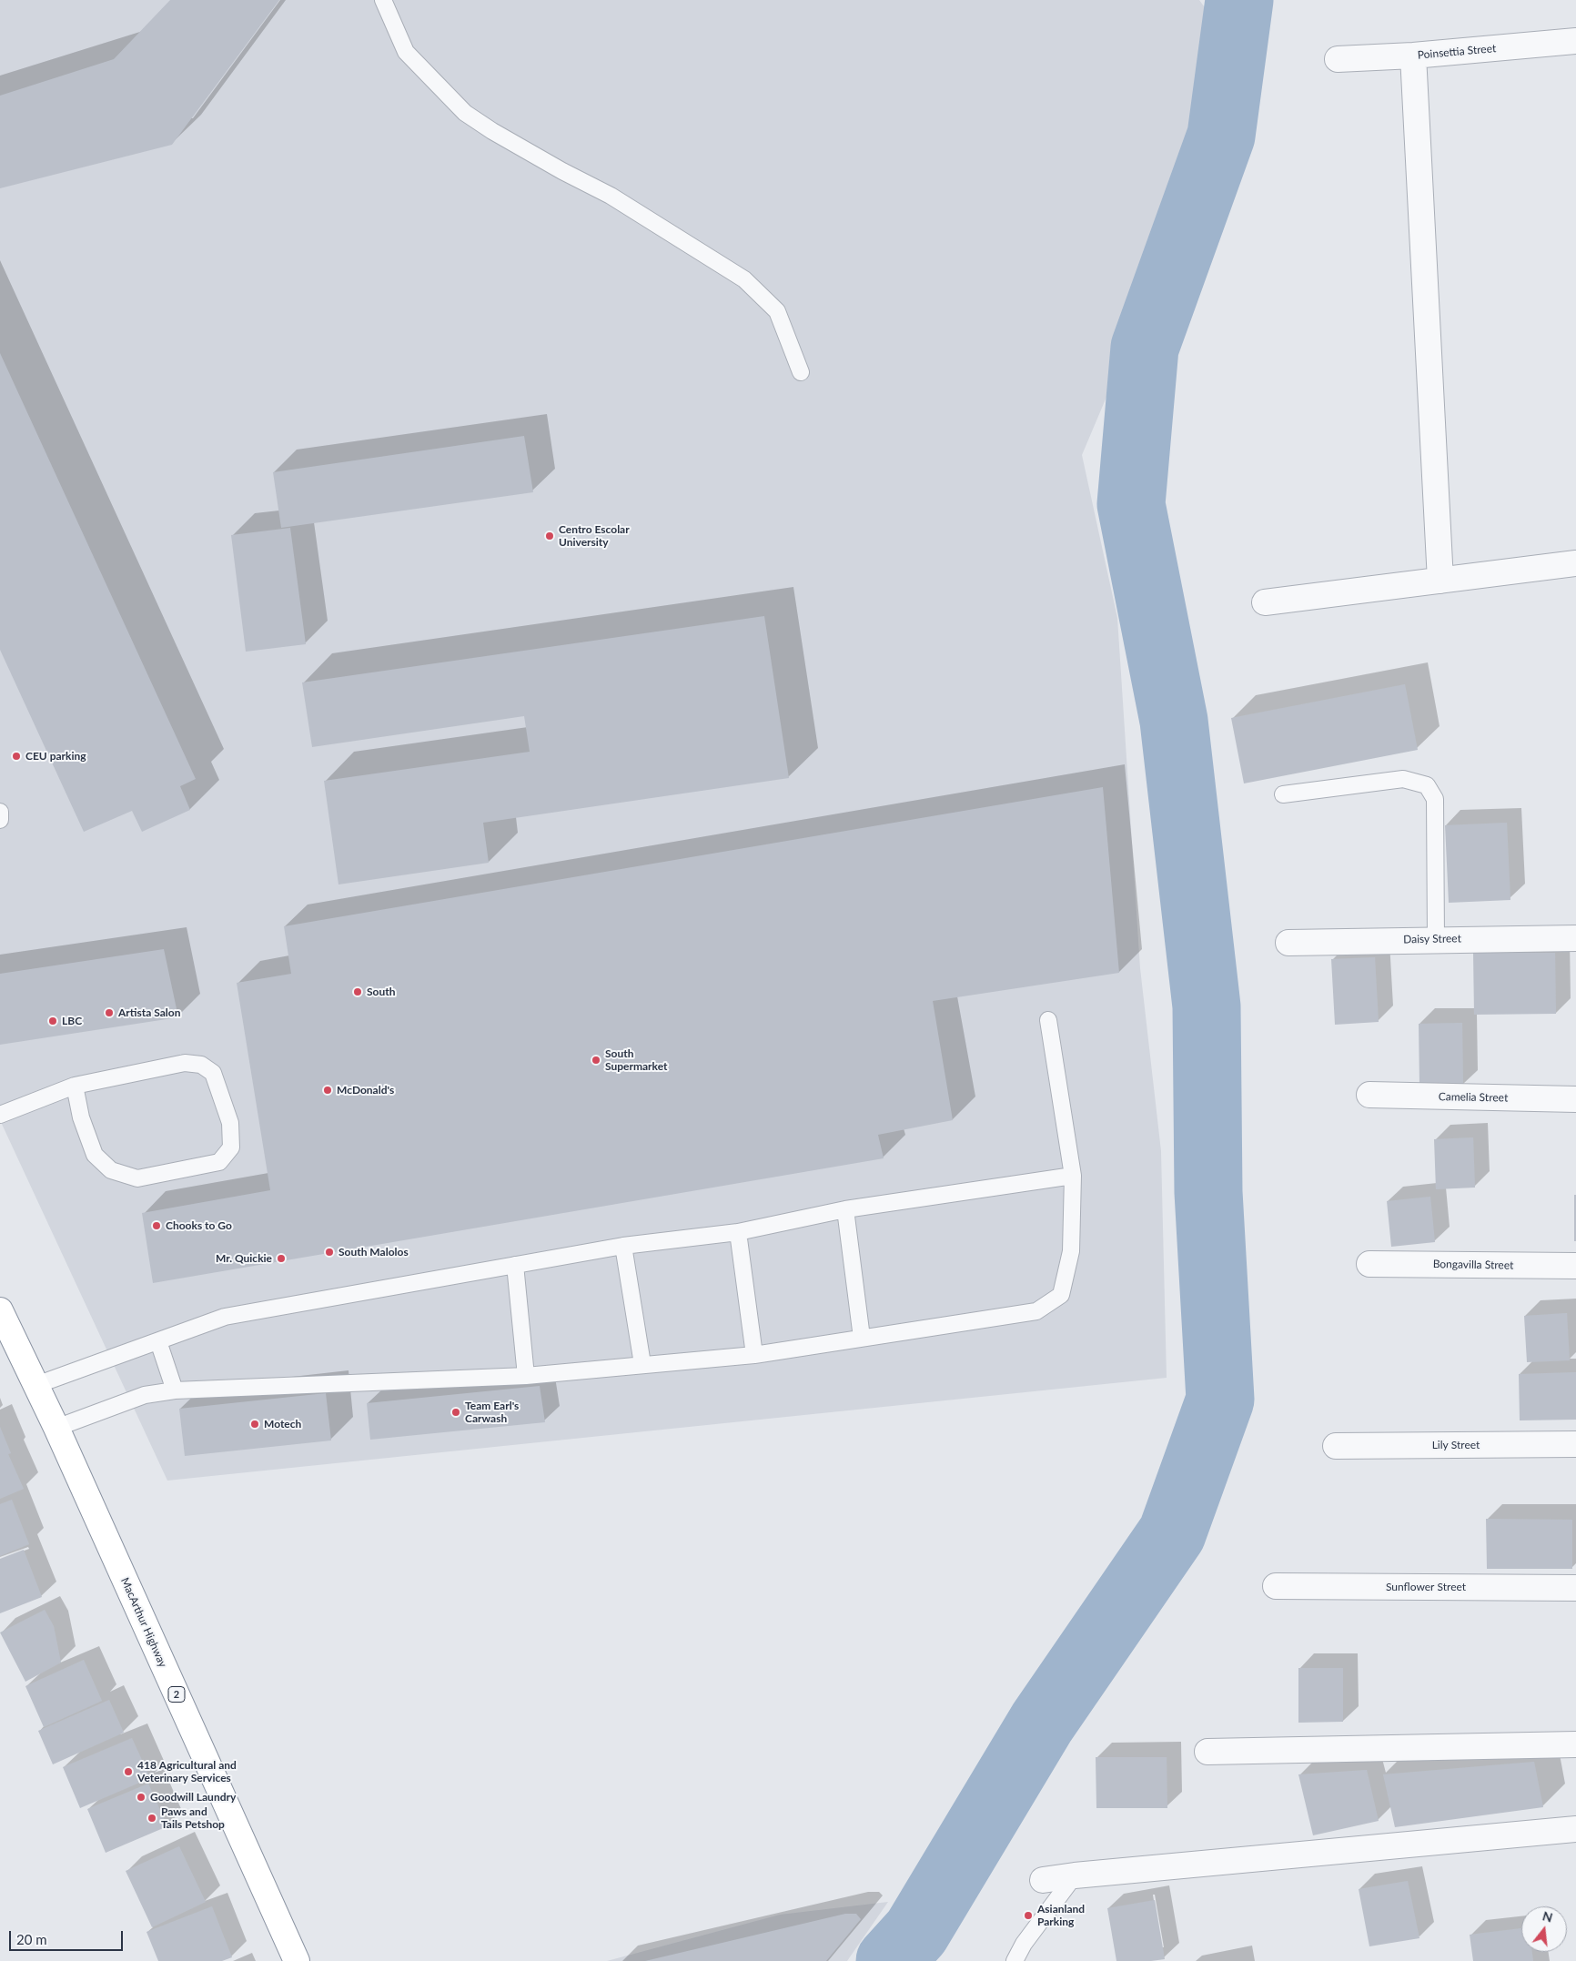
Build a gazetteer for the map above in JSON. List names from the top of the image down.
{
  "streets": {
    "highway": ["MacArthur Highway", "2"],
    "street": [
      "Poinsettia Street",
      "Daisy Street",
      "Camelia Street",
      "Bongavilla Street",
      "Lily Street",
      "Sunflower Street"
    ]
  },
  "places": [
    "Centro Escolar University",
    "CEU parking",
    "South",
    "Artista Salon",
    "LBC",
    "South Supermarket",
    "McDonald's",
    "Chooks to Go",
    "South Malolos",
    "Mr. Quickie",
    "Team Earl's Carwash",
    "Motech",
    "418 Agricultural and Veterinary Services",
    "Goodwill Laundry",
    "Paws and Tails Petshop",
    "Asianland Parking"
  ],
  "scale_bar": "20 m",
  "north": "top"
}
